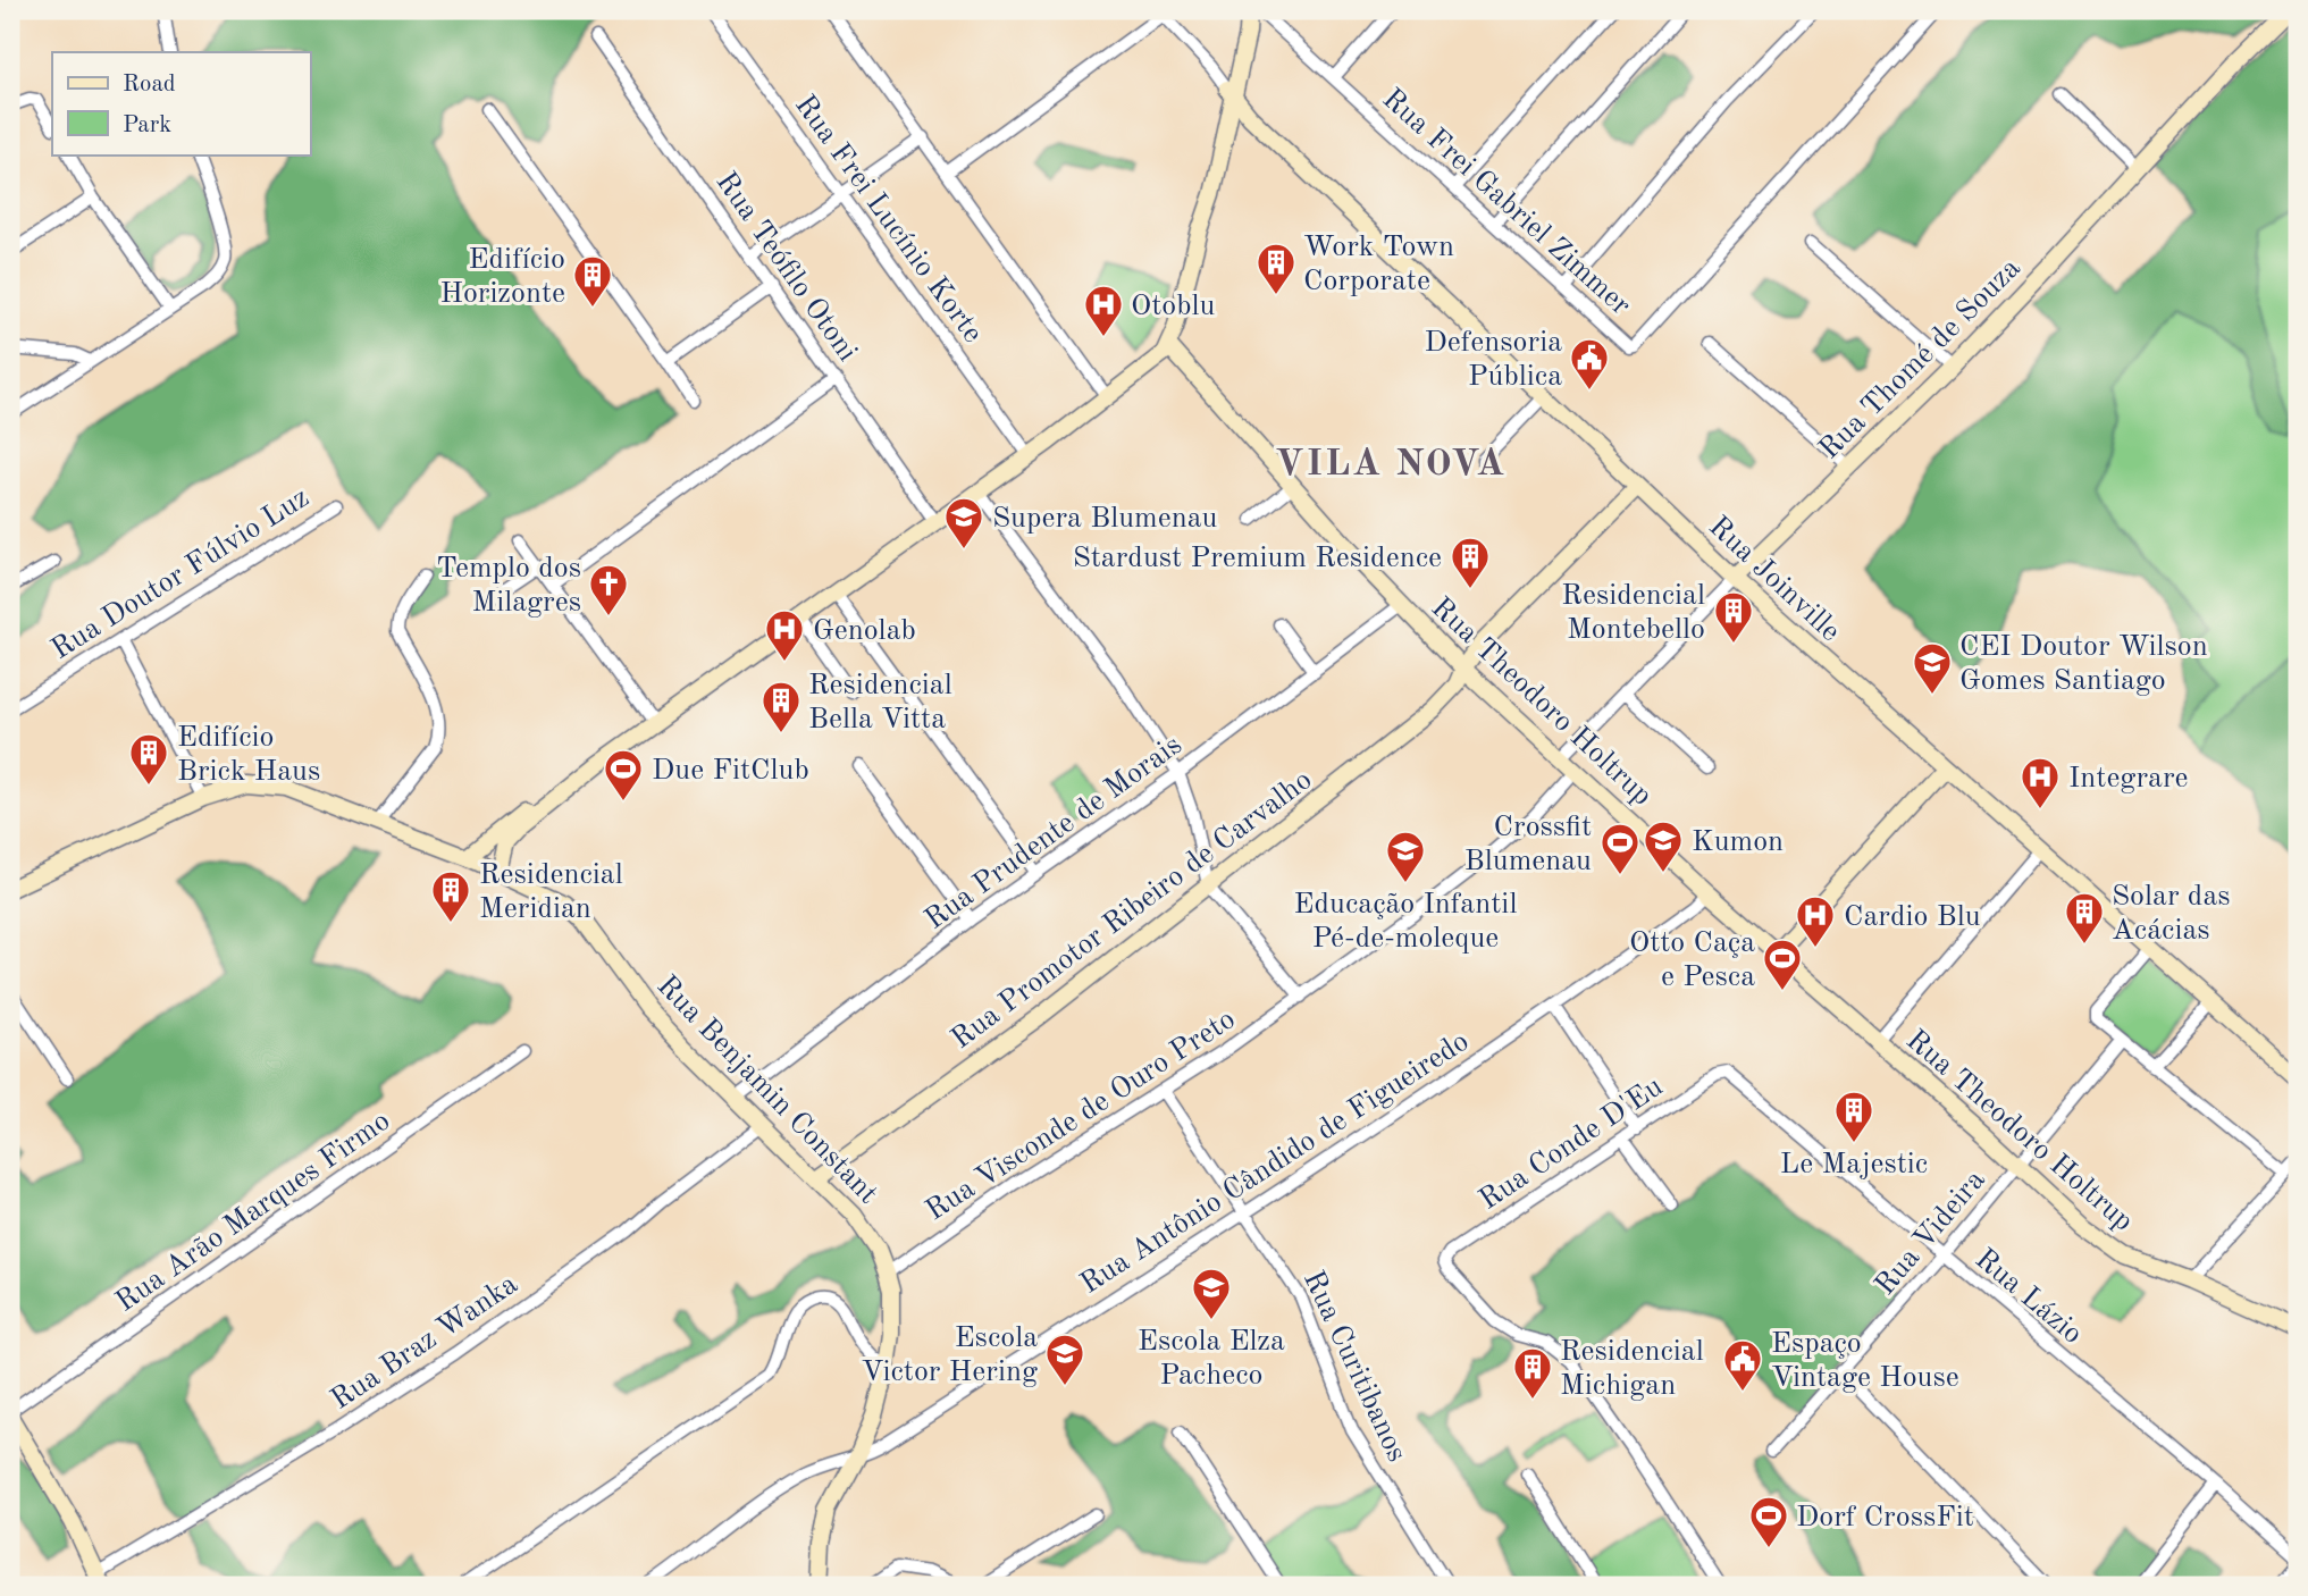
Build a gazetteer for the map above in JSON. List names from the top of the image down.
{
  "streets": {
    "main road": [
      "Rua Thomé de Souza",
      "Rua Joinville",
      "Rua Theodoro Holtrup",
      "Rua Promotor Ribeiro de Carvalho",
      "Rua Benjamin Constant"
    ],
    "street": [
      "Rua Frei Gabriel Zimmer",
      "Rua Frei Lucínio Korte",
      "Rua Teófilo Otoni",
      "Rua Doutor Fúlvio Luz",
      "Rua Prudente de Morais",
      "Rua Visconde de Ouro Preto",
      "Rua Conde D'Eu",
      "Rua Antônio Cândido de Figueiredo",
      "Rua Arão Marques Firmo",
      "Rua Videira",
      "Rua Lázio",
      "Rua Braz Wanka",
      "Rua Curitibanos"
    ]
  },
  "crossings": [
    ["Rua Thomé de Souza", "Rua Joinville"],
    ["Rua Joinville", "Rua Promotor Ribeiro de Carvalho"],
    ["Rua Theodoro Holtrup", "Rua Prudente de Morais"],
    ["Rua Theodoro Holtrup", "Rua Promotor Ribeiro de Carvalho"],
    ["Rua Theodoro Holtrup", "Rua Visconde de Ouro Preto"],
    ["Rua Theodoro Holtrup", "Rua Antônio Cândido de Figueiredo"],
    ["Rua Theodoro Holtrup", "Rua Videira"],
    ["Rua Prudente de Morais", "Rua Benjamin Constant"],
    ["Rua Promotor Ribeiro de Carvalho", "Rua Benjamin Constant"],
    ["Rua Benjamin Constant", "Rua Visconde de Ouro Preto"],
    ["Rua Benjamin Constant", "Rua Antônio Cândido de Figueiredo"],
    ["Rua Benjamin Constant", "Rua Braz Wanka"],
    ["Rua Visconde de Ouro Preto", "Rua Curitibanos"],
    ["Rua Conde D'Eu", "Rua Lázio"],
    ["Rua Antônio Cândido de Figueiredo", "Rua Curitibanos"],
    ["Rua Videira", "Rua Lázio"]
  ],
  "districts": ["VILA NOVA"],
  "places": {
    "building": [
      "Work Town Corporate",
      "Edifício Horizonte",
      "Stardust Premium Residence",
      "Residencial Montebello",
      "Residencial Bella Vitta",
      "Edifício Brick Haus",
      "Residencial Meridian",
      "Solar das Acácias",
      "Le Majestic",
      "Residencial Michigan"
    ],
    "hospital": [
      "Otoblu",
      "Genolab",
      "Integrare",
      "Cardio Blu"
    ],
    "public building": ["Defensoria Pública", "Espaço Vintage House"],
    "school or university": [
      "Supera Blumenau",
      "CEI Doutor Wilson Gomes Santiago",
      "Kumon",
      "Educação Infantil Pé-de-moleque",
      "Escola Elza Pacheco",
      "Escola Victor Hering"
    ],
    "church": ["Templo dos Milagres"],
    "sports": [
      "Due FitClub",
      "Crossfit Blumenau",
      "Otto Caça e Pesca",
      "Dorf CrossFit"
    ]
  },
  "legend": ["Road", "Park"]
}
